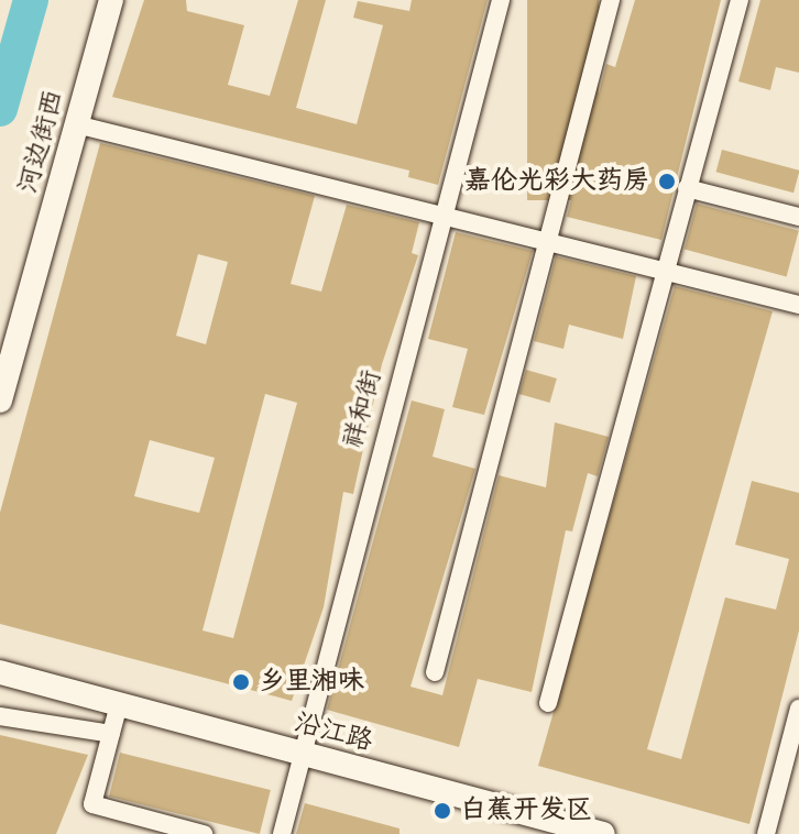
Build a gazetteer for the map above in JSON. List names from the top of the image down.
{
  "streets": {
    "street": ["河边街西", "祥和街", "沿江路"]
  },
  "crossings": [
    ["祥和街", "沿江路"]
  ],
  "places": ["嘉伦光彩大药房", "乡里湘味", "白蕉开发区"]
}
